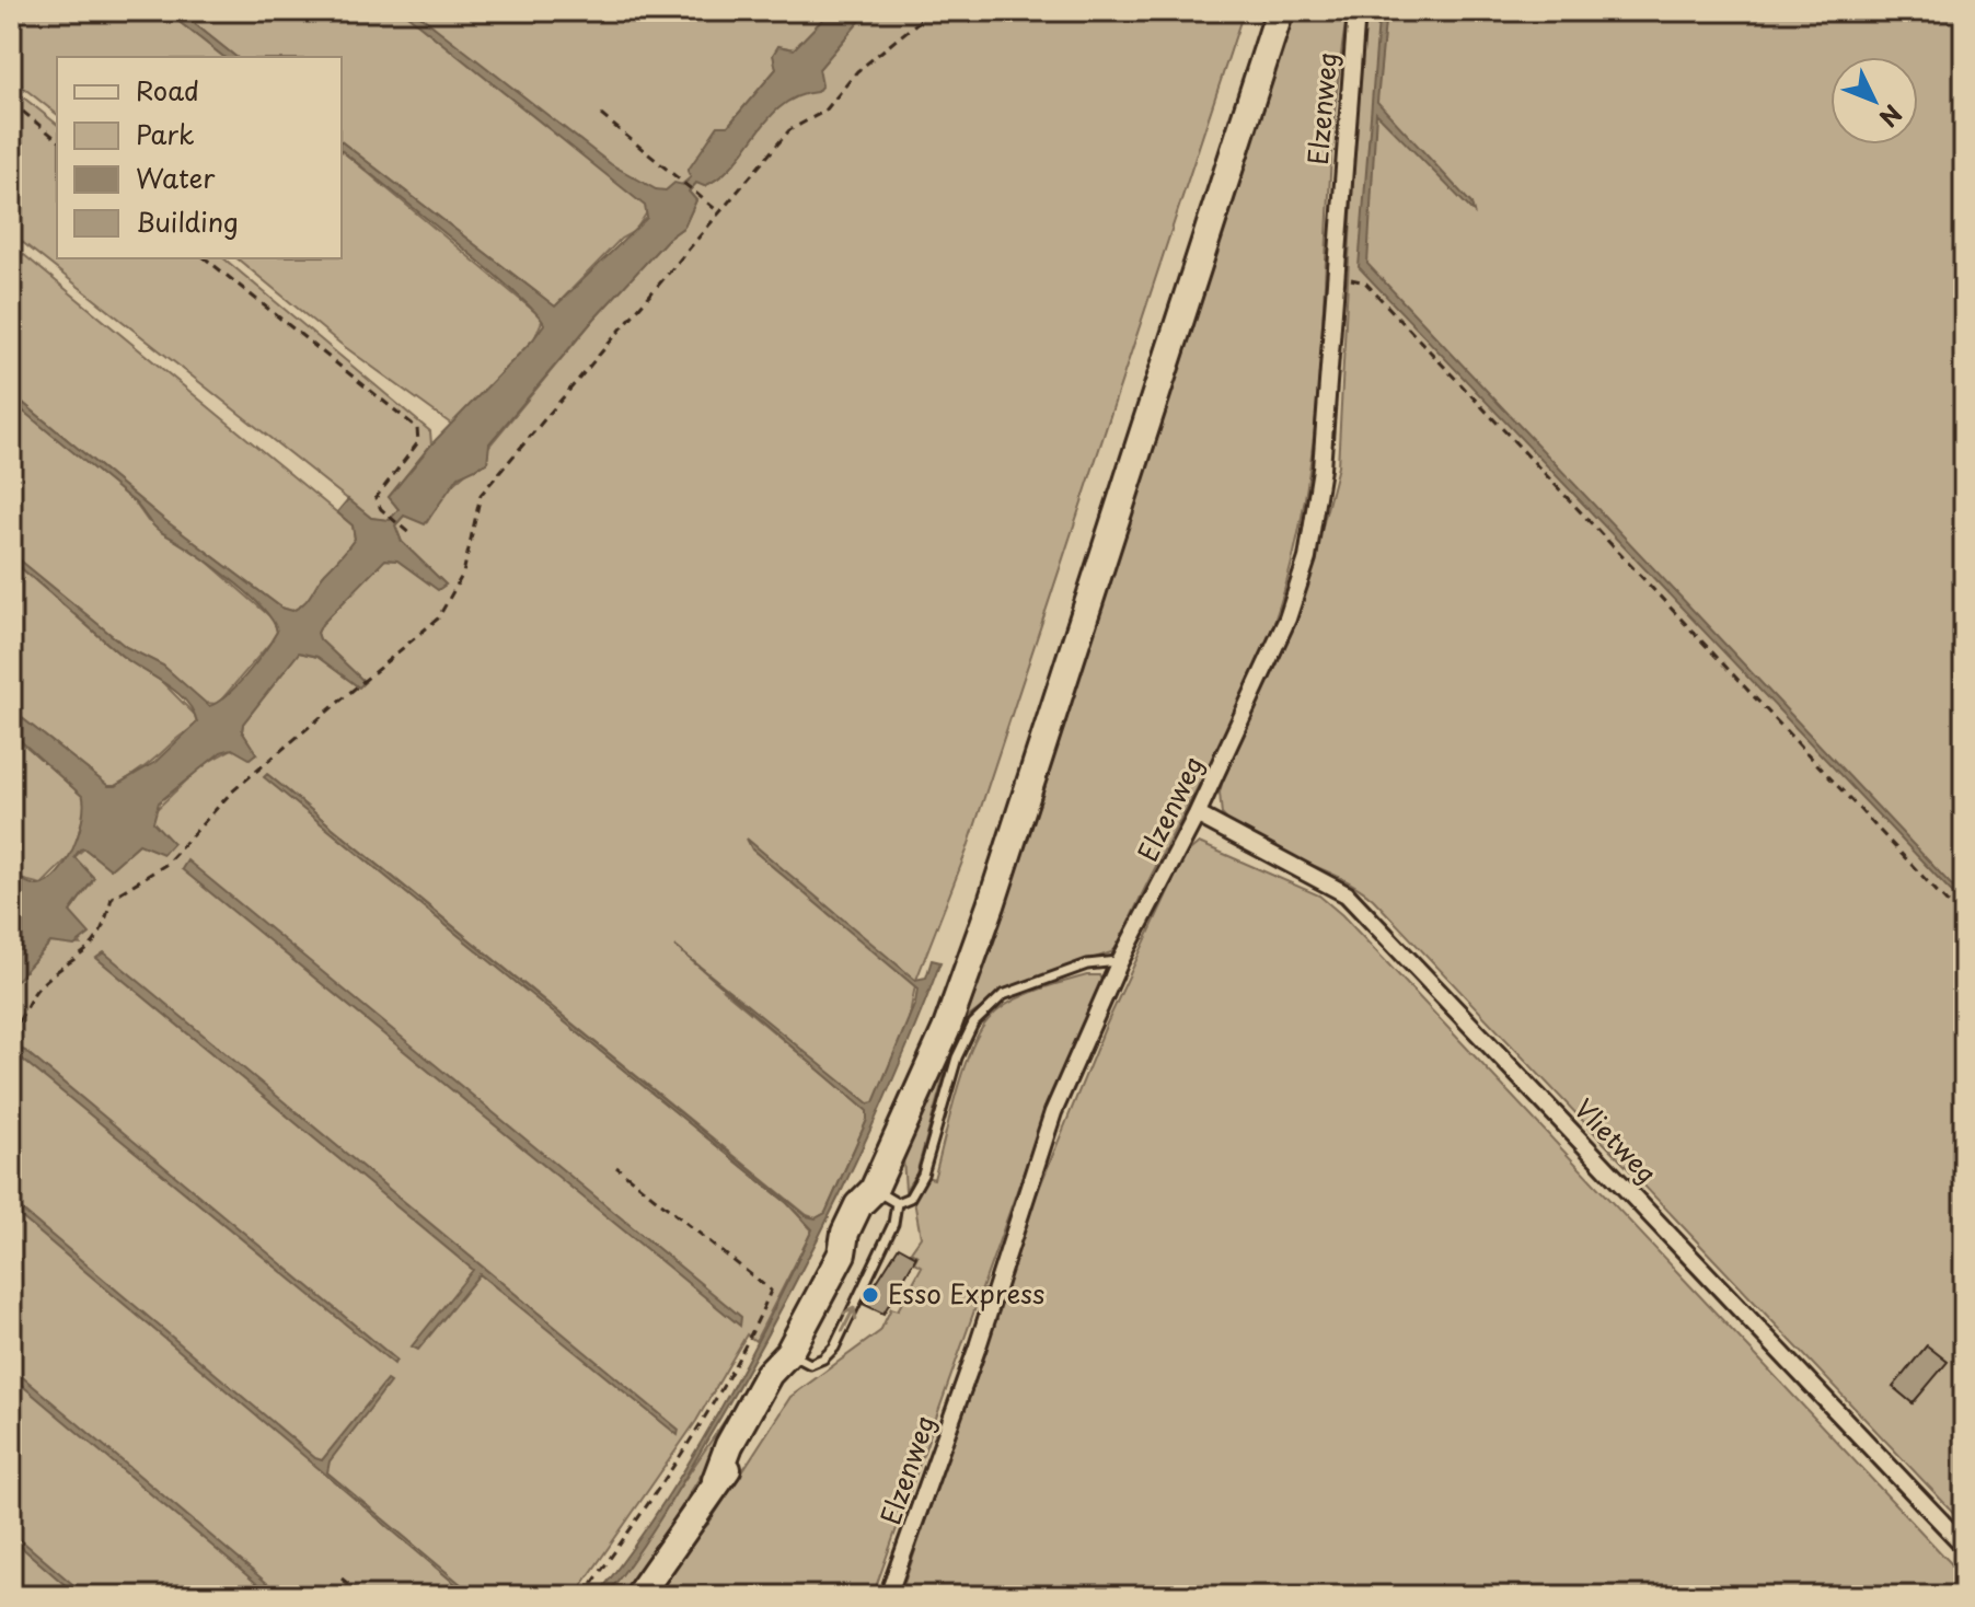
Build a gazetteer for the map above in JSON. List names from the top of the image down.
{
  "streets": {
    "street": ["Elzenweg", "Vlietweg"]
  },
  "crossings": [
    ["Elzenweg", "Vlietweg"]
  ],
  "places": ["Esso Express"],
  "legend": [
    "Road",
    "Park",
    "Water",
    "Building"
  ],
  "north": "bottom right"
}
